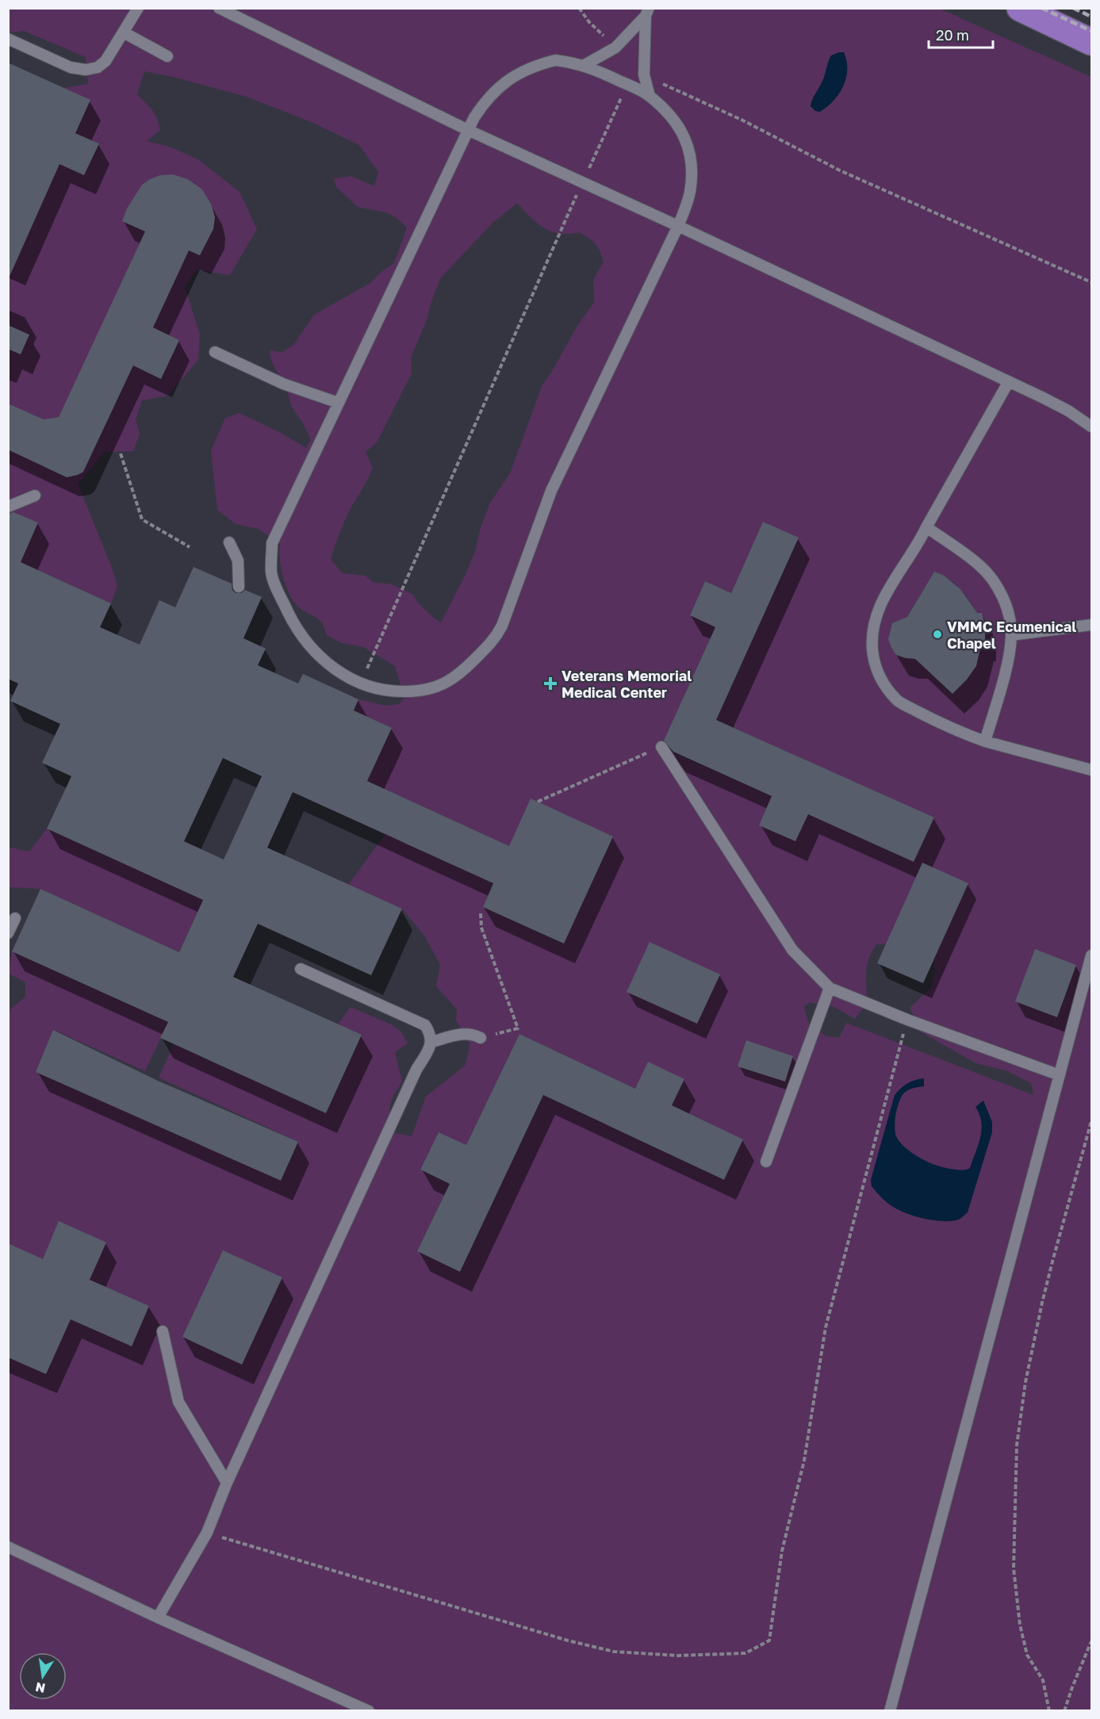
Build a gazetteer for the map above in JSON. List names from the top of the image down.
{
  "places": {
    "other": ["VMMC Ecumenical Chapel"],
    "health": ["Veterans Memorial Medical Center"]
  },
  "scale_bar": "20 m",
  "north": "bottom"
}
